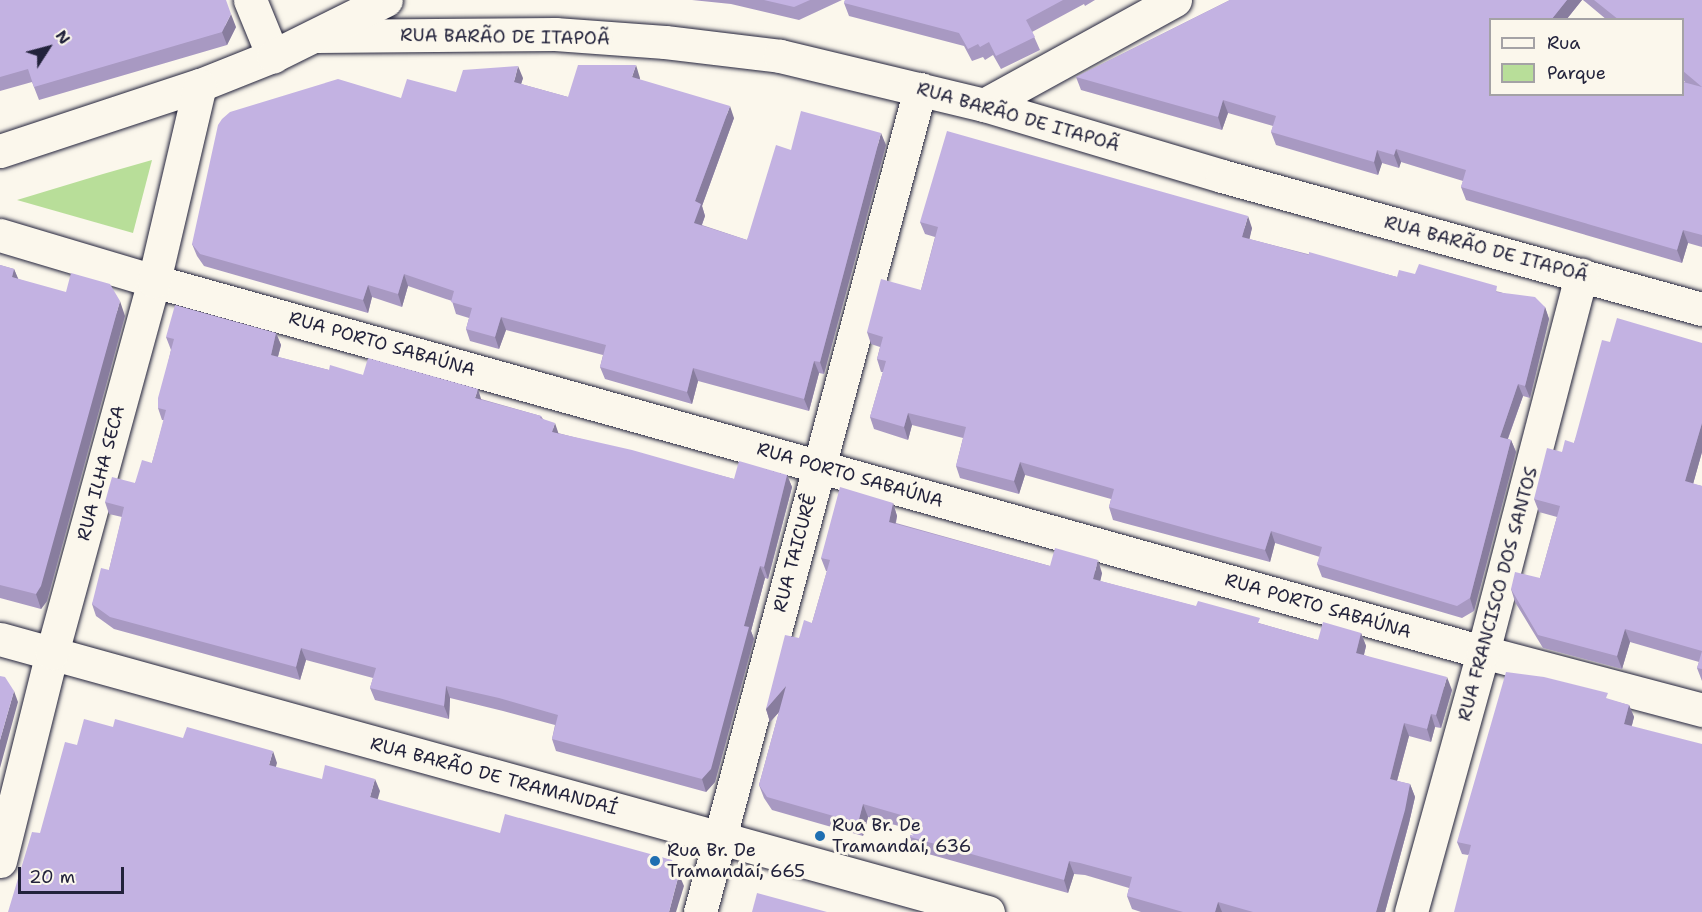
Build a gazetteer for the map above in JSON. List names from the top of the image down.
{
  "streets": {
    "street": [
      "RUA BARÃO DE ITAPOÃ",
      "RUA PORTO SABAÚNA",
      "RUA ILHA SECA",
      "RUA TAICURÊ",
      "RUA FRANCISCO DOS SANTOS",
      "RUA BARÃO DE TRAMANDAÍ"
    ]
  },
  "crossings": [
    ["RUA BARÃO DE ITAPOÃ", "RUA TAICURÊ"],
    ["RUA BARÃO DE ITAPOÃ", "RUA FRANCISCO DOS SANTOS"],
    ["RUA PORTO SABAÚNA", "RUA ILHA SECA"],
    ["RUA PORTO SABAÚNA", "RUA TAICURÊ"],
    ["RUA PORTO SABAÚNA", "RUA FRANCISCO DOS SANTOS"],
    ["RUA ILHA SECA", "RUA BARÃO DE TRAMANDAÍ"],
    ["RUA TAICURÊ", "RUA BARÃO DE TRAMANDAÍ"]
  ],
  "places": ["Rua Br. De Tramandaí, 636", "Rua Br. De Tramandaí, 665"],
  "legend": ["Rua", "Parque"],
  "scale_bar": "20 m",
  "north": "top right"
}
